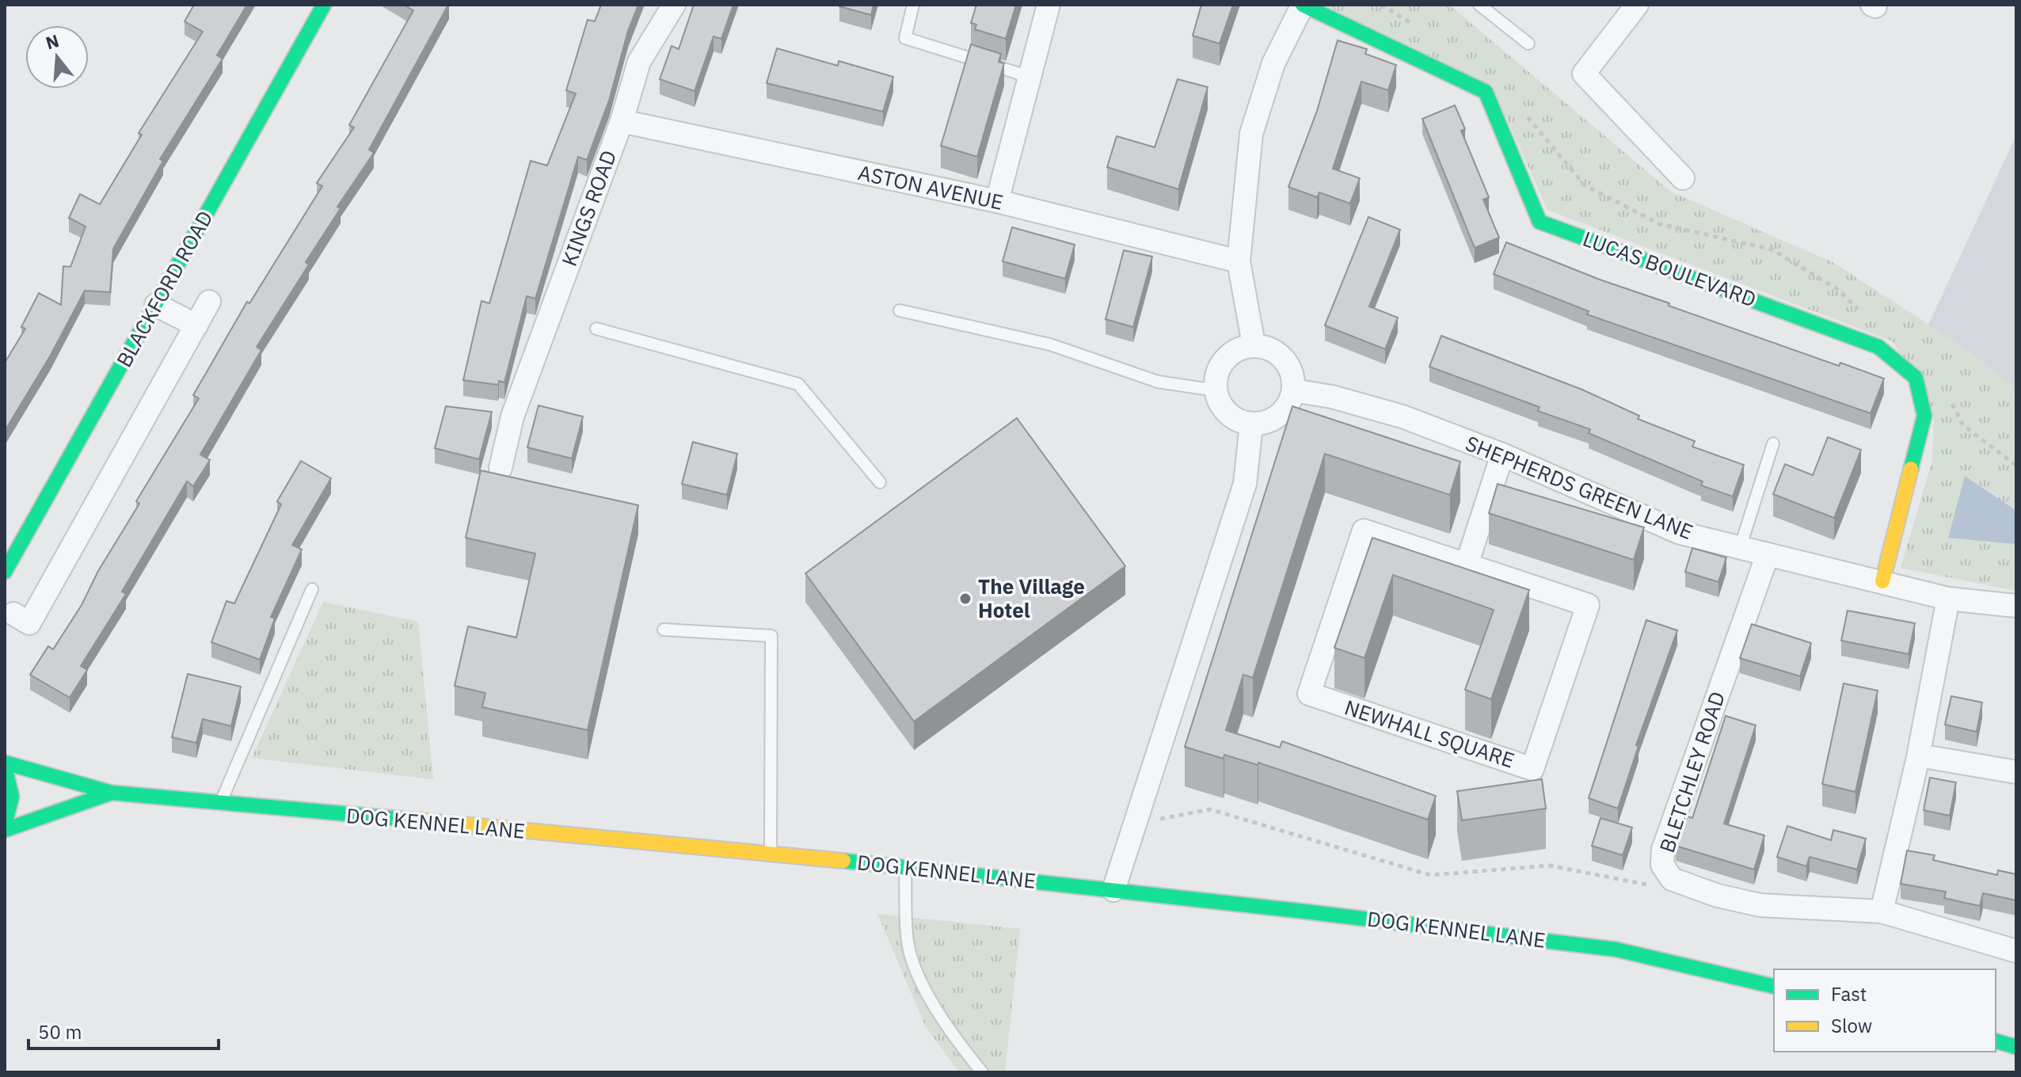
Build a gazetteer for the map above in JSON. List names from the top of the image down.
{
  "streets": {
    "street": [
      "ASTON AVENUE",
      "KINGS ROAD",
      "LUCAS BOULEVARD",
      "BLACKFORD ROAD",
      "SHEPHERDS GREEN LANE",
      "NEWHALL SQUARE",
      "BLETCHLEY ROAD",
      "DOG KENNEL LANE"
    ]
  },
  "crossings": [
    ["ASTON AVENUE", "KINGS ROAD"],
    ["LUCAS BOULEVARD", "SHEPHERDS GREEN LANE"],
    ["SHEPHERDS GREEN LANE", "BLETCHLEY ROAD"]
  ],
  "places": ["The Village Hotel"],
  "legend": ["Fast", "Slow"],
  "scale_bar": "50 m",
  "north": "top"
}
